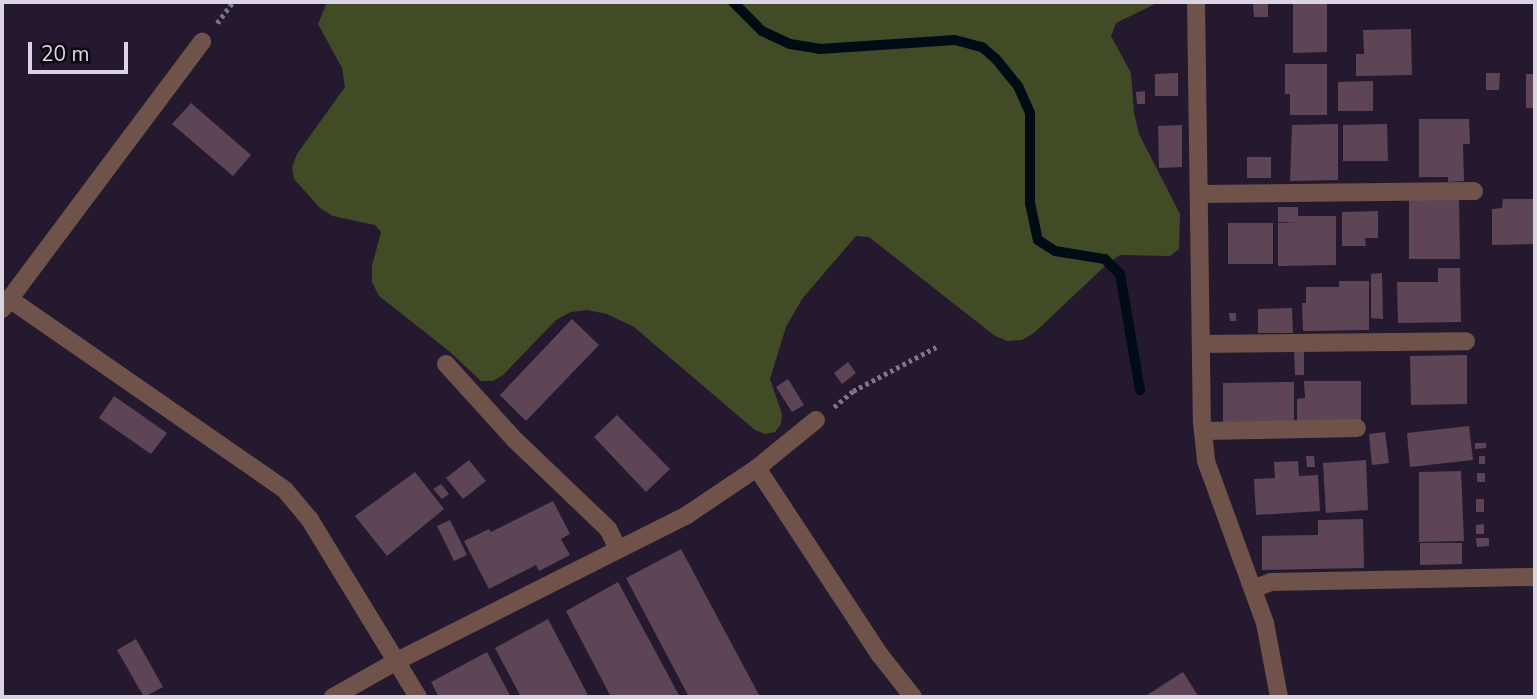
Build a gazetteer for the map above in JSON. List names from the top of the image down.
{
  "scale_bar": "20 m"
}
